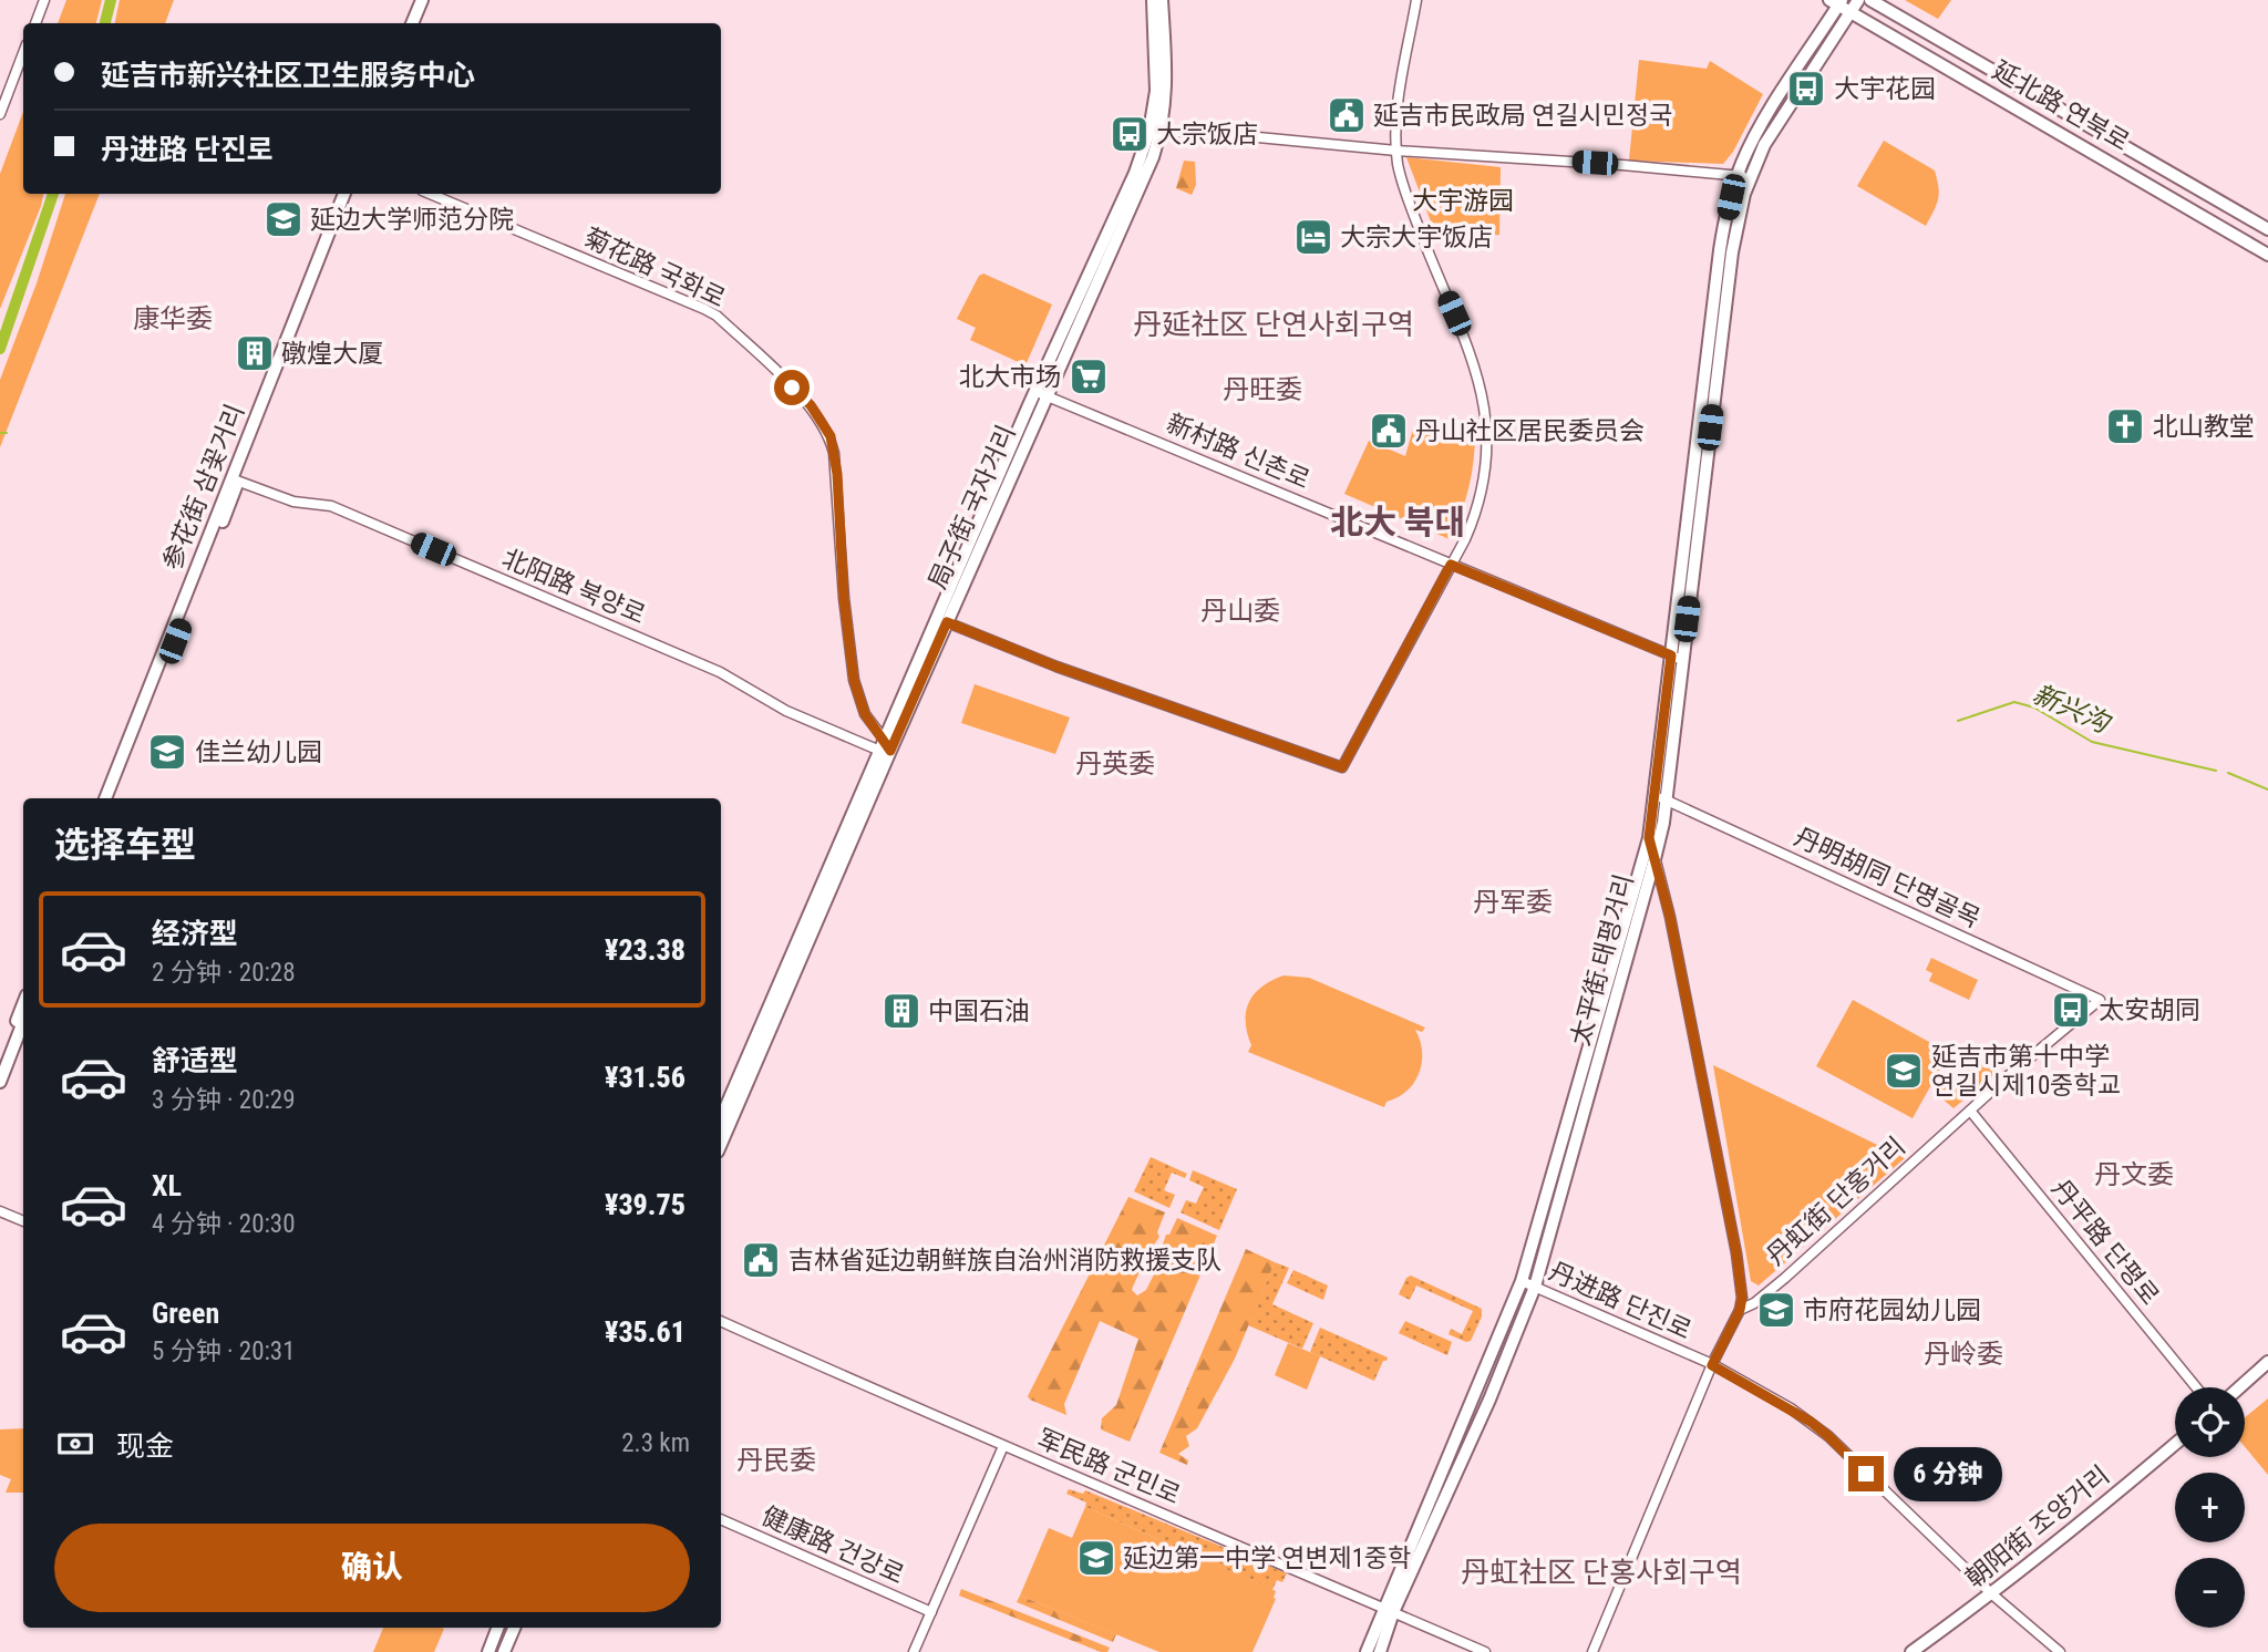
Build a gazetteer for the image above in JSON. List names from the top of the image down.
{
  "streets": {
    "main road": [
      "延北路 연북로",
      "参花街 삼꽃거리",
      "局子街 국자거리",
      "太平街 태평거리",
      "朝阳街 조양거리"
    ],
    "street": [
      "菊花路 국화로",
      "新村路 신촌로",
      "北阳路 북양로",
      "丹明胡同 단명골목",
      "丹虹街 단홍거리",
      "丹平路 단평로",
      "丹进路 단진로",
      "军民路 군민로",
      "健康路 건강로"
    ]
  },
  "crossings": [
    ["延北路 연북로", "太平街 태평거리"],
    ["菊花路 국화로", "局子街 국자거리"],
    ["菊花路 국화로", "北阳路 북양로"],
    ["新村路 신촌로", "局子街 국자거리"],
    ["新村路 신촌로", "太平街 태평거리"],
    ["参花街 삼꽃거리", "北阳路 북양로"],
    ["局子街 국자거리", "北阳路 북양로"],
    ["丹明胡同 단명골목", "太平街 태평거리"],
    ["丹明胡同 단명골목", "丹虹街 단홍거리"],
    ["太平街 태평거리", "丹进路 단진로"],
    ["太平街 태평거리", "军民路 군민로"],
    ["丹虹街 단홍거리", "丹平路 단평로"],
    ["丹进路 단진로", "朝阳街 조양거리"]
  ],
  "districts": [
    "康华委",
    "丹延社区 단연사회구역",
    "丹旺委",
    "北大 북대",
    "丹山委",
    "丹英委",
    "丹军委",
    "丹文委",
    "丹岭委",
    "丹民委",
    "丹虹社区 단홍사회구역"
  ],
  "water": ["新兴沟"],
  "parks": ["大宇游园"],
  "places": {
    "bus stop": ["大宇花园", "大宗饭店", "太安胡同"],
    "public building": ["延吉市民政局 연길시민정국", "丹山社区居民委员会", "吉林省延边朝鲜族自治州消防救援支队"],
    "school or university": [
      "延边大学师范分院",
      "佳兰幼儿园",
      "延吉市第十中学 연길시제10중학교",
      "市府花园幼儿园",
      "延边第一中学 연변제1중학"
    ],
    "hotel": ["大宗大宇饭店"],
    "building": ["礅煌大厦", "中国石油"],
    "supermarket": ["北大市场"],
    "church": ["北山教堂"]
  },
  "page": {
    "banner": ["延吉市新兴社区卫生服务中心", "丹进路 단진로"],
    "heading": "选择车型",
    "list": [
      {
        "name": "经济型",
        "note": "2 分钟 · 20:28",
        "value": "¥23.38"
      },
      {
        "name": "舒适型",
        "note": "3 分钟 · 20:29",
        "value": "¥31.56"
      },
      {
        "name": "XL",
        "note": "4 分钟 · 20:30",
        "value": "¥39.75"
      },
      {
        "name": "Green",
        "note": "5 分钟 · 20:31",
        "value": "¥35.61"
      }
    ],
    "map_buttons": ["+", "−"],
    "pay": ["现金", "2.3 km"],
    "bubble": "6 分钟",
    "buttons": "确认"
  }
}
